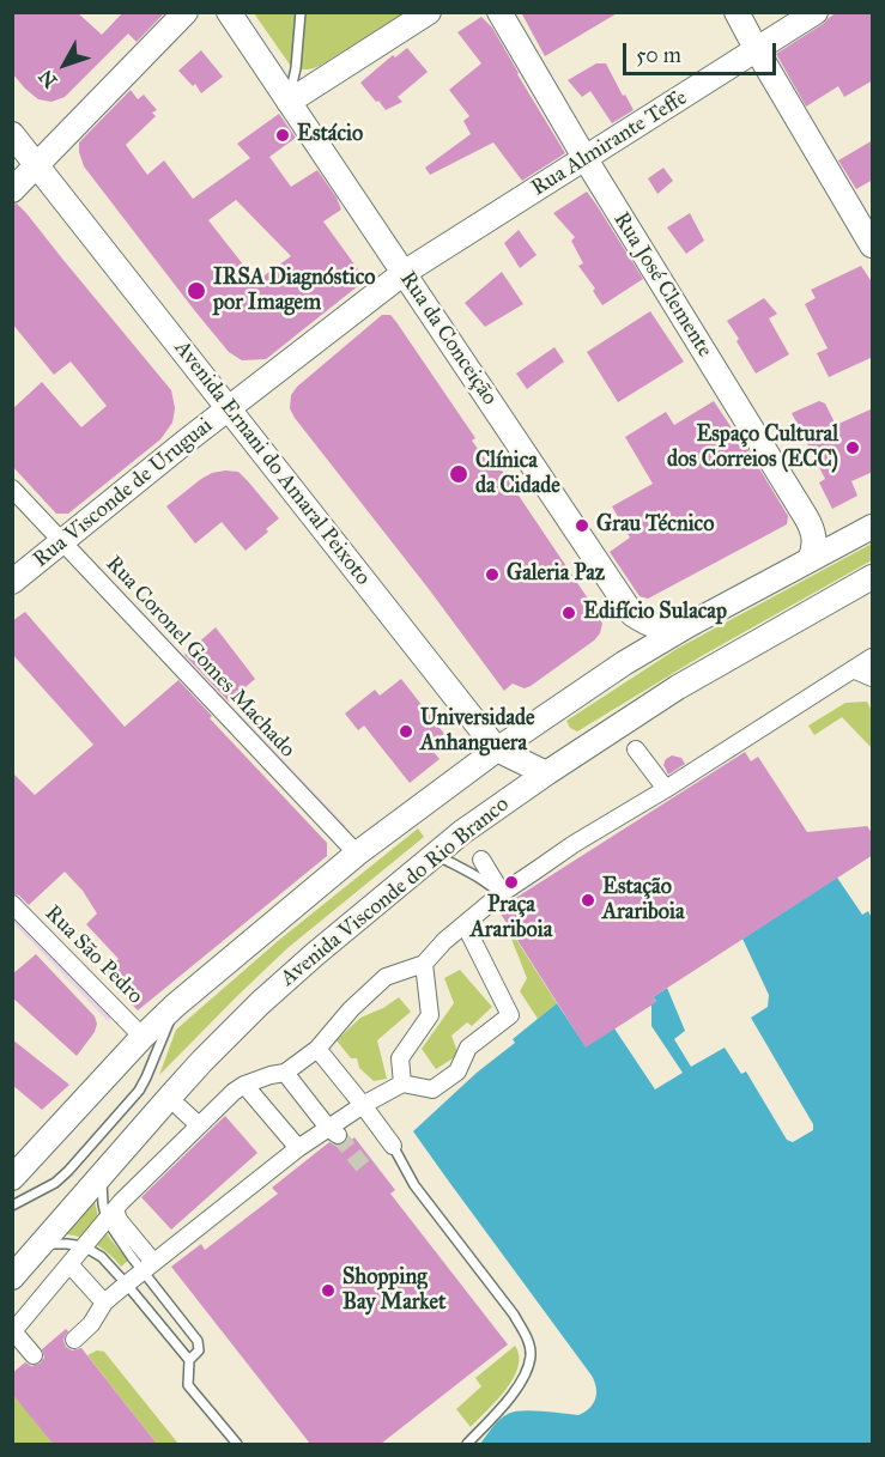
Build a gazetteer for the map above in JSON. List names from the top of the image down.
{
  "streets": {
    "main road": [
      "Rua Almirante Teffe",
      "Rua José Clemente",
      "Rua da Conceição",
      "Avenida Ernani do Amaral Peixoto",
      "Rua Visconde de Uruguai",
      "Avenida Visconde do Rio Branco"
    ],
    "street": ["Rua Coronel Gomes Machado", "Rua São Pedro"]
  },
  "crossings": [
    ["Rua Almirante Teffe", "Rua José Clemente"],
    ["Rua Almirante Teffe", "Rua da Conceição"],
    ["Rua Almirante Teffe", "Rua Visconde de Uruguai"],
    ["Rua da Conceição", "Rua Visconde de Uruguai"],
    ["Avenida Ernani do Amaral Peixoto", "Rua Visconde de Uruguai"],
    ["Avenida Ernani do Amaral Peixoto", "Avenida Visconde do Rio Branco"],
    ["Rua Visconde de Uruguai", "Rua Coronel Gomes Machado"]
  ],
  "places": [
    "Estácio",
    "IRSA Diagnóstico por Imagem",
    "Espaço Cultural dos Correios (ECC)",
    "Clínica da Cidade",
    "Grau Técnico",
    "Galeria Paz",
    "Edifício Sulacap",
    "Universidade Anhanguera",
    "Praça Arariboia",
    "Estação Arariboia",
    "Shopping Bay Market"
  ],
  "scale_bar": "50 m",
  "north": "bottom left"
}
